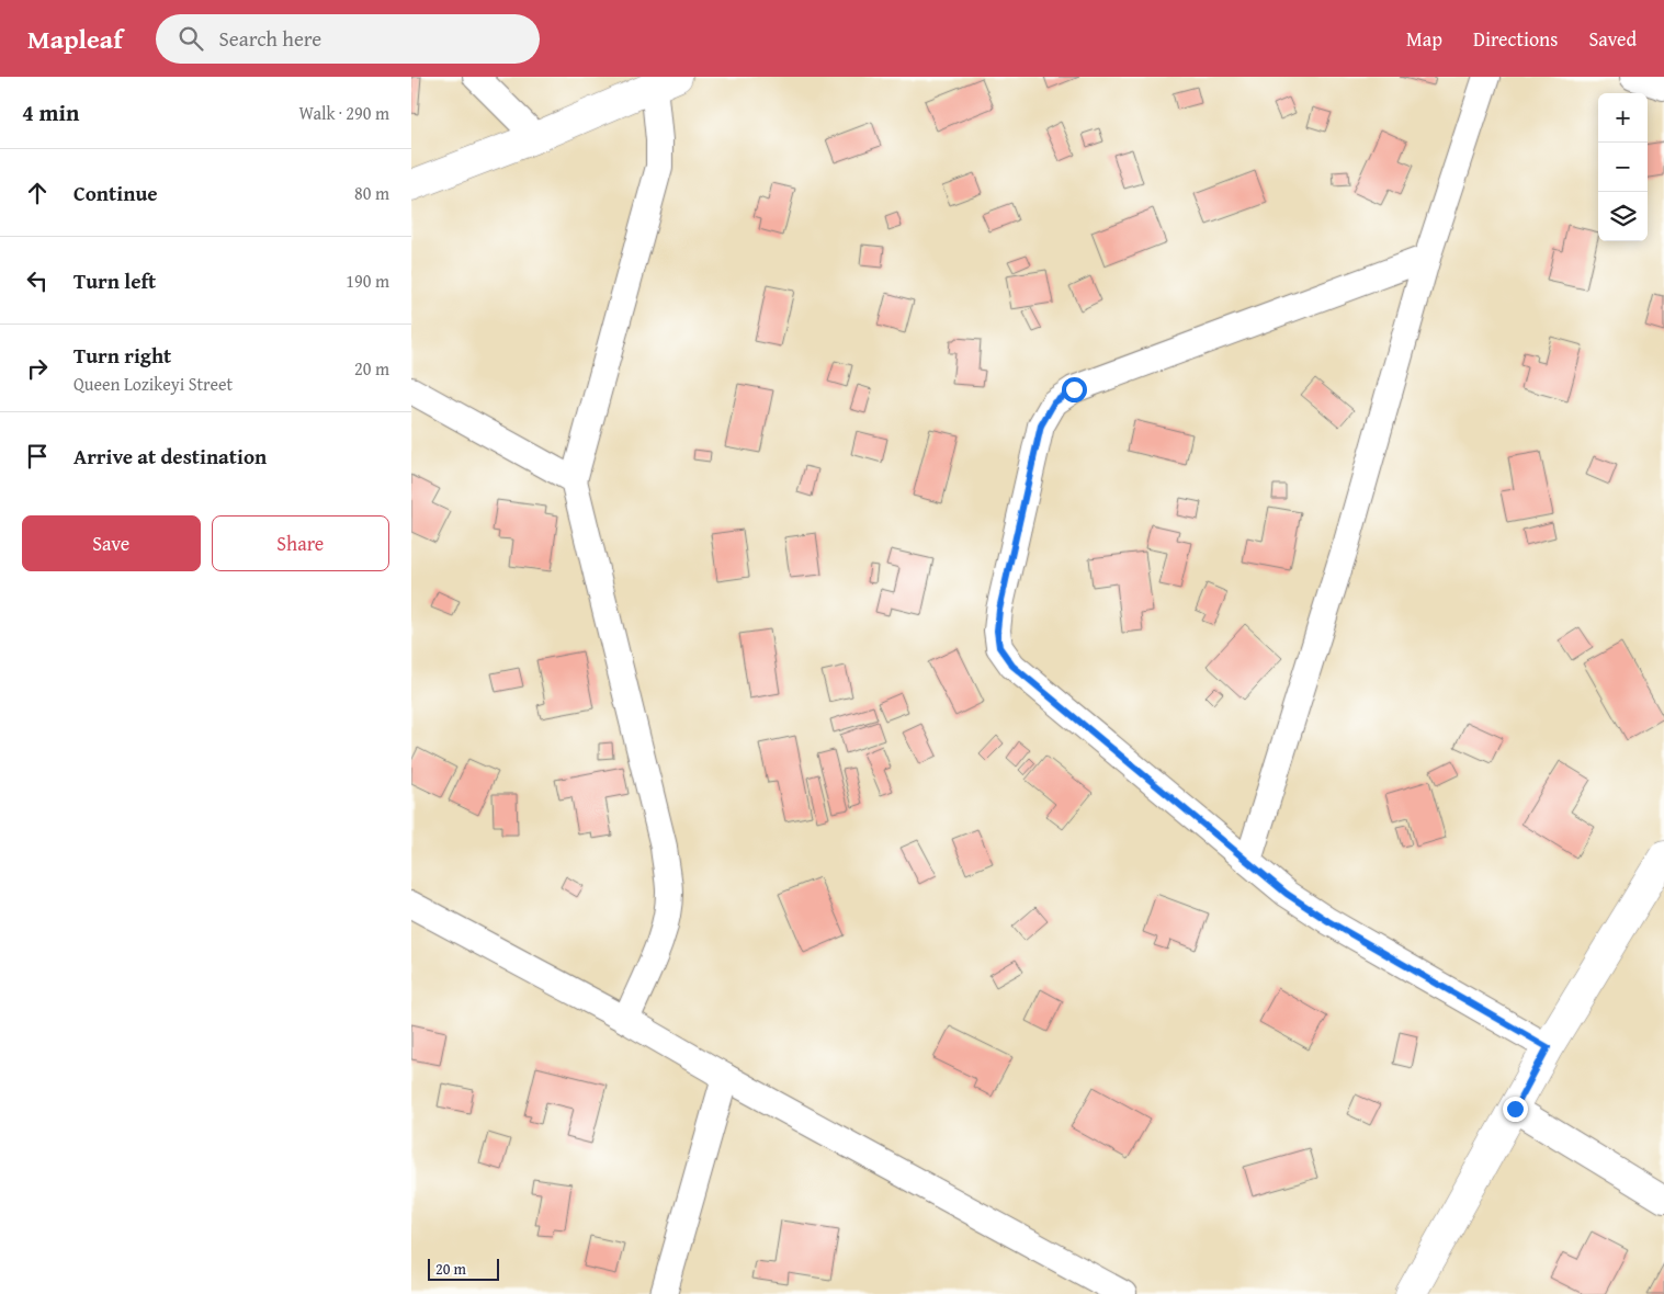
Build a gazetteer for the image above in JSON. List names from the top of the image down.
{
  "scale_bar": "20 m",
  "page": {
    "header": "Mapleaf",
    "search": "Search here",
    "nav": ["Map", "Directions", "Saved"],
    "heading": ["4 min", "Walk · 290 m"],
    "map_buttons": ["+", "−"],
    "list": [
      ["Continue", "80 m"],
      ["Turn left", "190 m"],
      ["Turn right", "Queen Lozikeyi Street", "20 m"],
      "Arrive at destination"
    ],
    "buttons": ["Save", "Share"],
    "scale": "20 m"
  }
}
